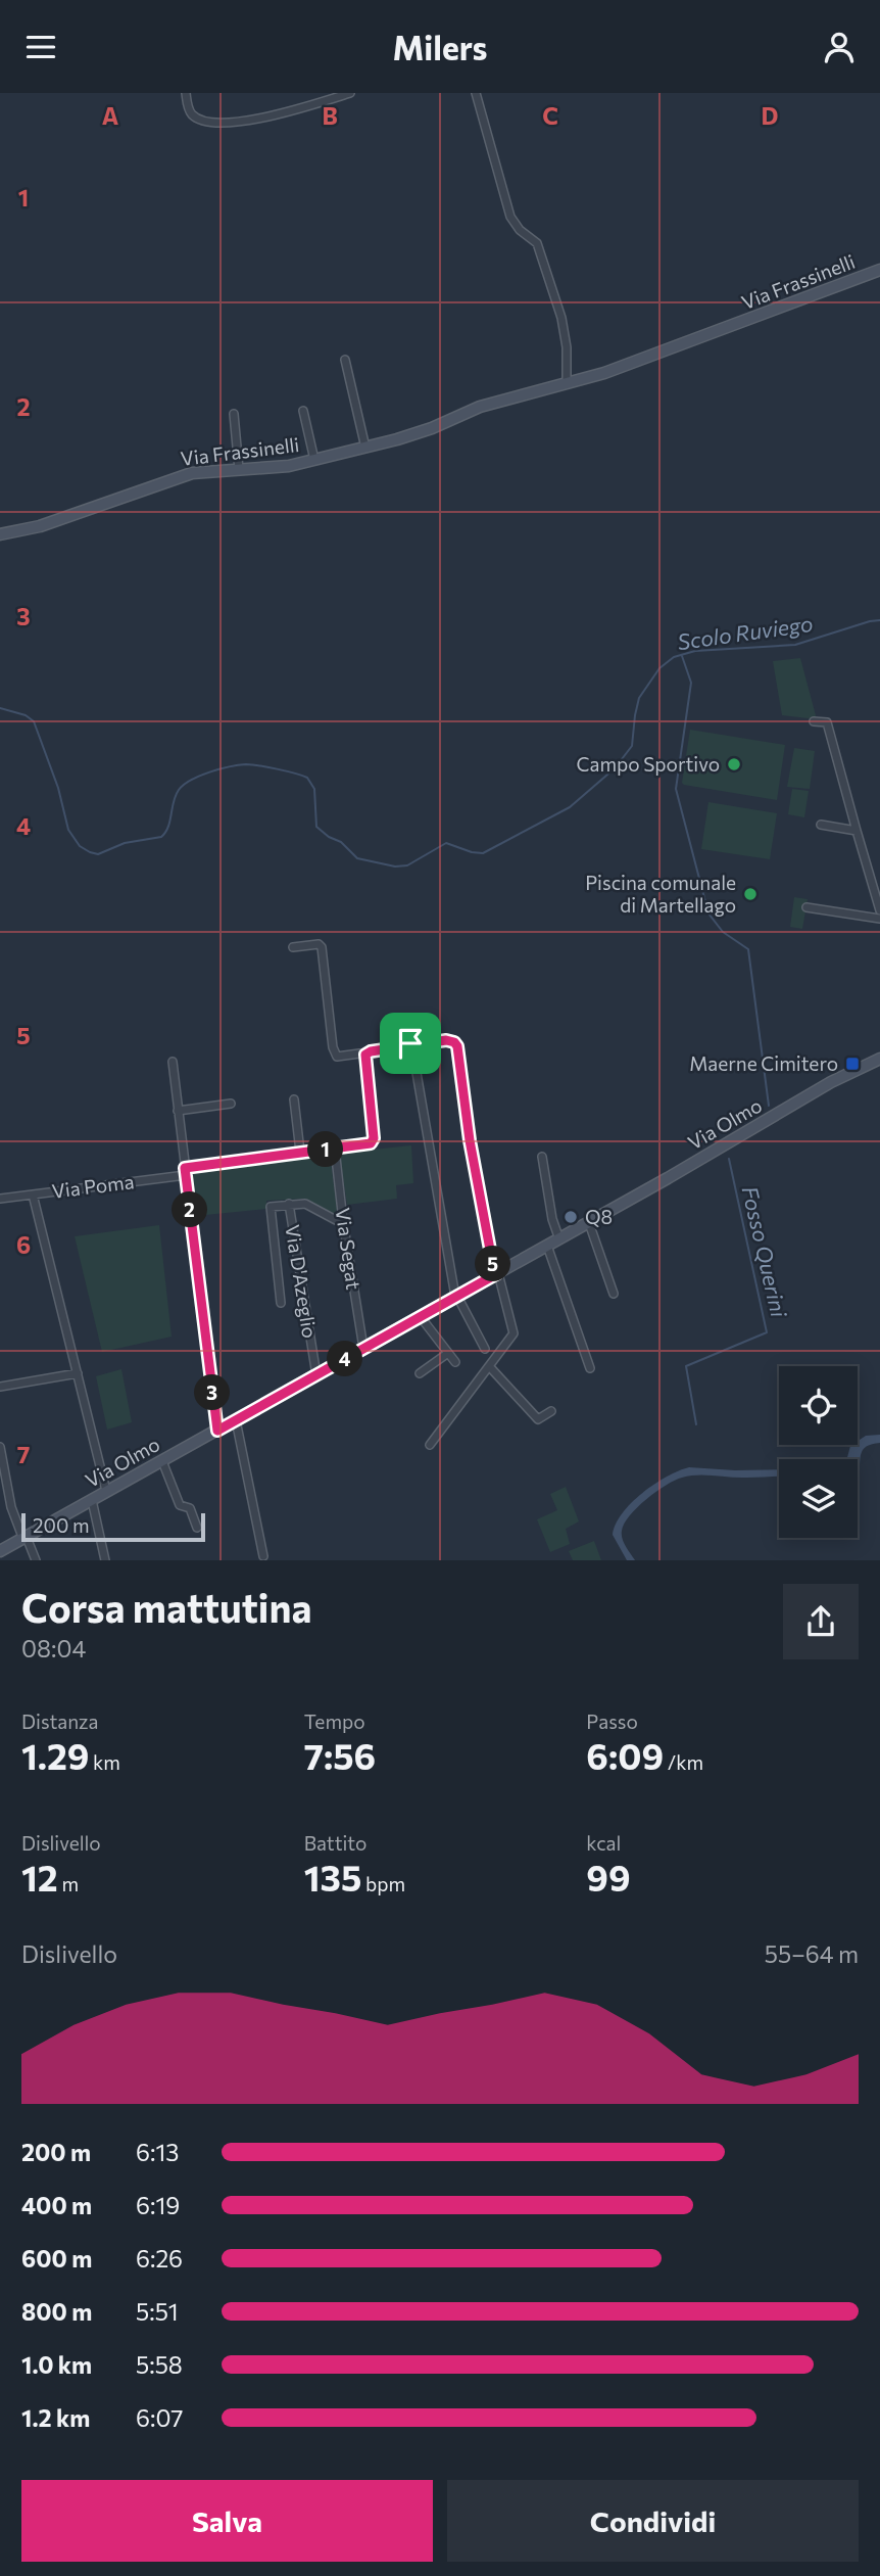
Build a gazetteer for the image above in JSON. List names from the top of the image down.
{
  "streets": {
    "street": [
      "Via Frassinelli",
      "Via Olmo",
      "Via Poma",
      "Via Segat",
      "Via D'Azeglio"
    ]
  },
  "crossings": [
    ["Via Olmo", "Via Segat"],
    ["Via Olmo", "Via D'Azeglio"],
    ["Via Poma", "Via Segat"],
    ["Via Segat", "Via D'Azeglio"]
  ],
  "water": ["Scolo Ruviego", "Fosso Querini"],
  "places": {
    "other": ["Campo Sportivo", "Piscina comunale di Martellago", "Q8"],
    "transit": ["Maerne Cimitero"]
  },
  "scale_bar": "200 m",
  "page": {
    "header": "Milers",
    "pins": [
      "1",
      "2",
      "5",
      "4",
      "3"
    ],
    "scale": "200 m",
    "heading": ["Corsa mattutina", "08:04"],
    "stats": [
      ["Distanza", "1.29 km"],
      ["Tempo", "7:56"],
      ["Passo", "6:09 /km"],
      ["Dislivello", "12 m"],
      ["Battito", "135 bpm"],
      ["kcal", "99"]
    ],
    "chart": ["Dislivello", "55–64 m"],
    "list": [
      {
        "name": "200 m",
        "note": "6:13"
      },
      {
        "name": "400 m",
        "note": "6:19"
      },
      {
        "name": "600 m",
        "note": "6:26"
      },
      {
        "name": "800 m",
        "note": "5:51"
      },
      {
        "name": "1.0 km",
        "note": "5:58"
      },
      {
        "name": "1.2 km",
        "note": "6:07"
      }
    ],
    "buttons": ["Salva", "Condividi"]
  },
  "grid": {
    "columns": [
      "A",
      "B",
      "C",
      "D"
    ],
    "rows": [
      "1",
      "2",
      "3",
      "4",
      "5",
      "6",
      "7"
    ]
  }
}
